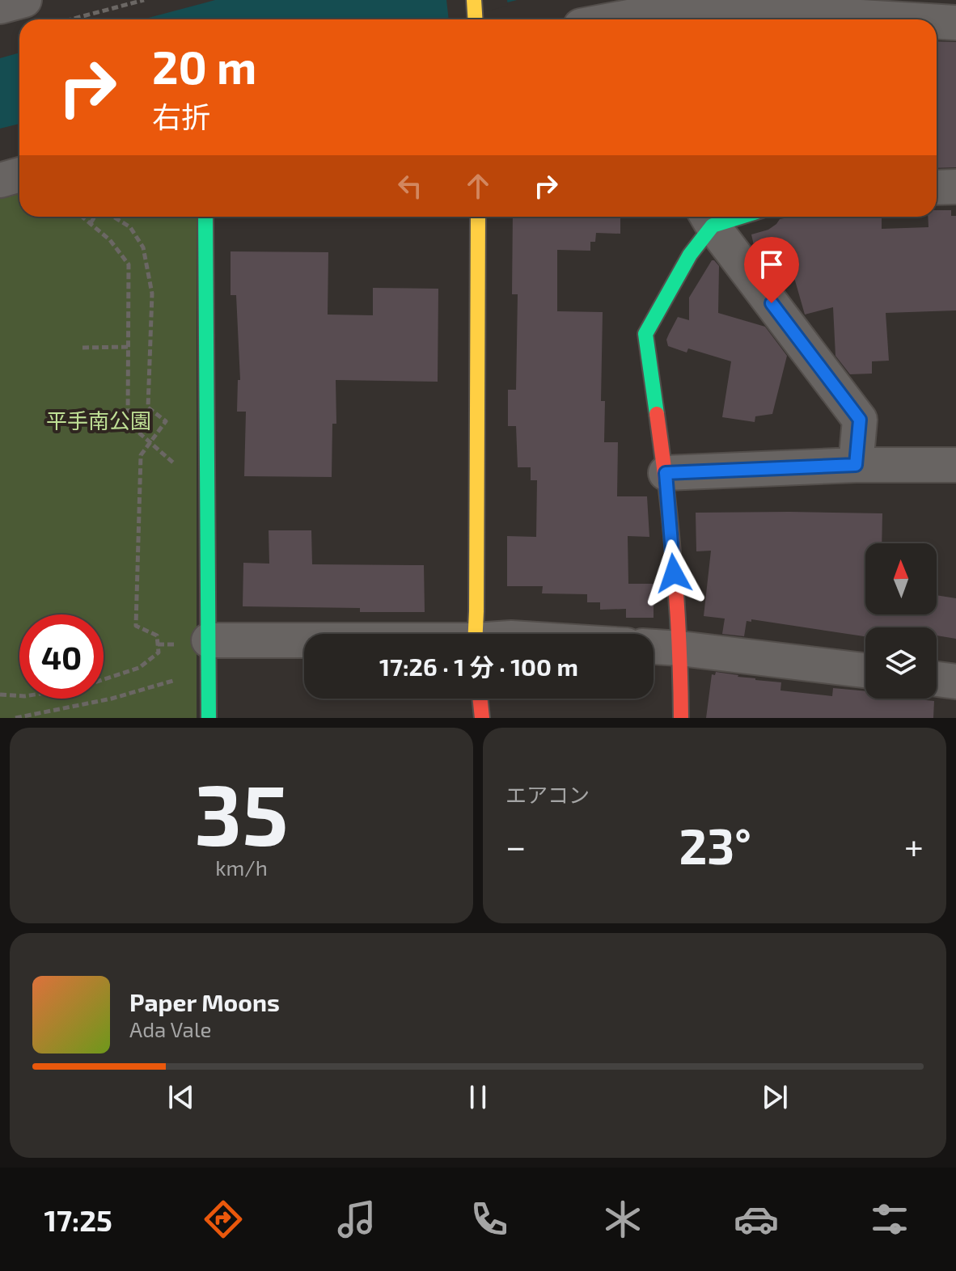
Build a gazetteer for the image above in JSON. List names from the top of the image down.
{
  "parks": ["平手南公園"],
  "north": "top",
  "page": {
    "turn": ["20 m", "右折"],
    "limit": "40",
    "trip": "17:26 · 1 分 · 100 m",
    "tile": [
      ["35", "km/h"],
      "エアコン"
    ],
    "heat": ["−", "23°", "+"],
    "song": ["Paper Moons", "Ada Vale"],
    "tabs": "17:25"
  }
}
